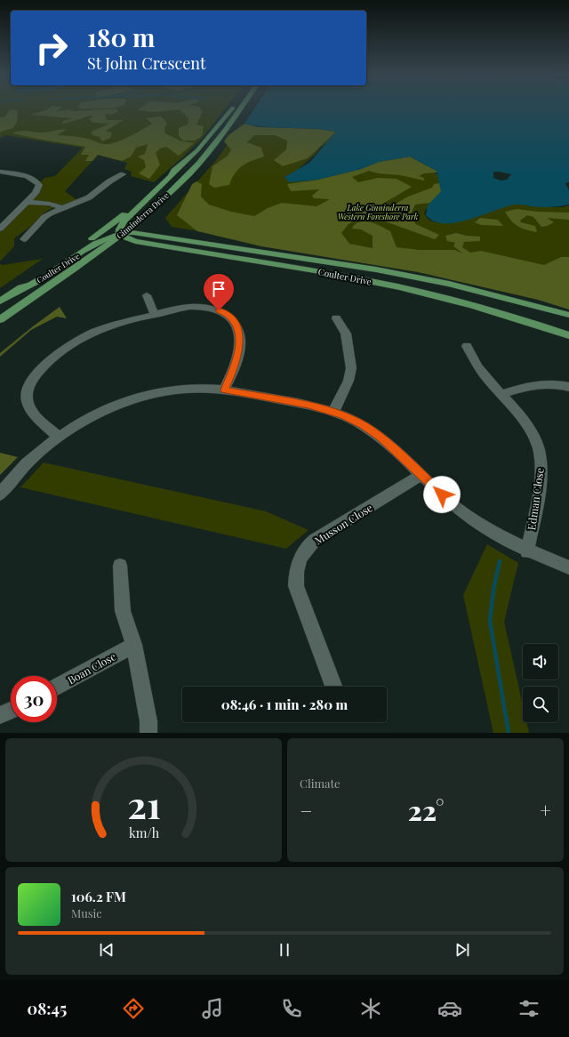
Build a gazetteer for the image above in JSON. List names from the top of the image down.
{
  "streets": {
    "main road": ["Ginninderra Drive", "Coulter Drive"],
    "street": ["Edman Close", "Musson Close", "Boan Close"]
  },
  "crossings": [
    ["Ginninderra Drive", "Coulter Drive"]
  ],
  "parks": ["Lake Ginninderra Western Foreshore Park"],
  "page": {
    "turn": ["180 m", "St John Crescent"],
    "limit": "30",
    "trip": "08:46 · 1 min · 280 m",
    "tile": "Climate",
    "heat": ["−", "22°", "+"],
    "song": ["106.2 FM", "Music"],
    "tabs": "08:45",
    "gauge": ["21", "km/h"]
  }
}
